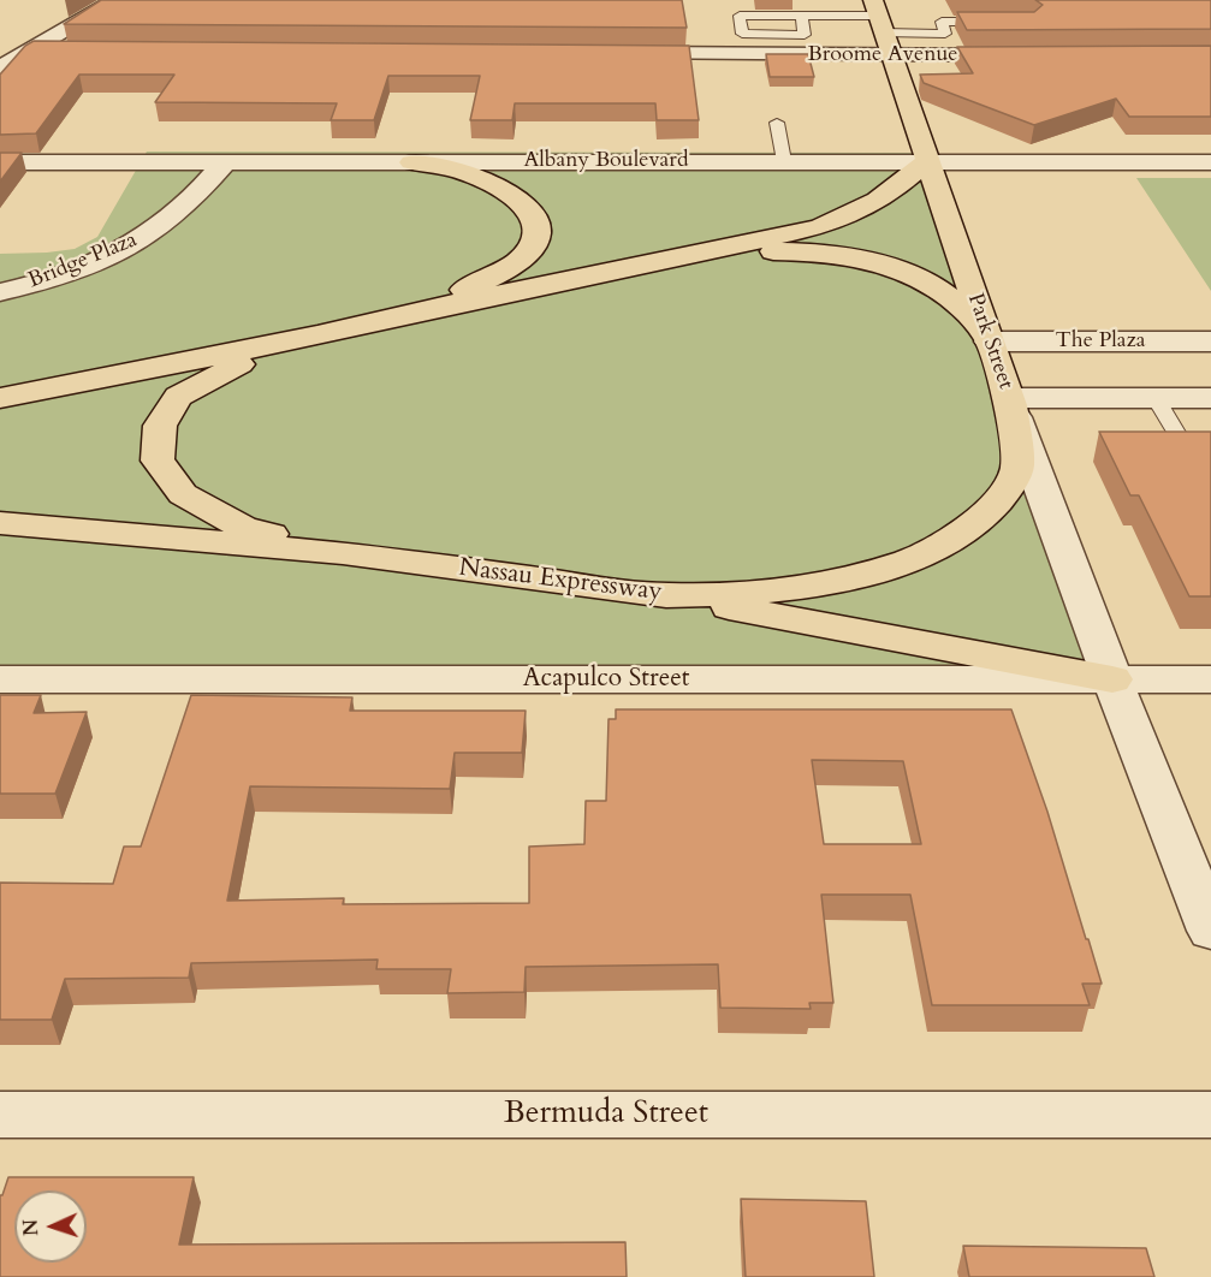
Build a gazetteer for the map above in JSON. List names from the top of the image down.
{
  "streets": {
    "highway": ["Park Street", "Nassau Expressway"],
    "street": [
      "Broome Avenue",
      "Albany Boulevard",
      "Bridge Plaza",
      "The Plaza",
      "Acapulco Street",
      "Bermuda Street"
    ]
  },
  "crossings": [
    ["Broome Avenue", "Park Street"],
    ["Albany Boulevard", "Bridge Plaza"],
    ["Albany Boulevard", "Park Street"],
    ["Park Street", "The Plaza"],
    ["Park Street", "Nassau Expressway"],
    ["Park Street", "Acapulco Street"]
  ],
  "north": "left"
}
